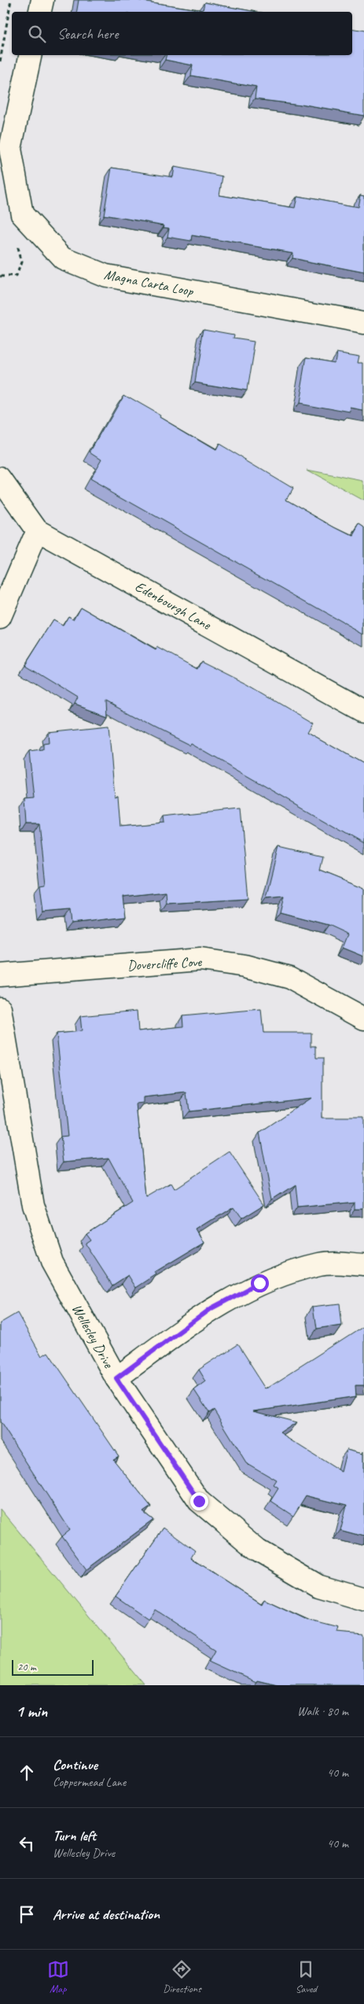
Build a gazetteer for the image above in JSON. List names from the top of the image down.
{
  "streets": {
    "street": [
      "Magna Carta Loop",
      "Edenbourgh Lane",
      "Dovercliffe Cove",
      "Wellesley Drive"
    ]
  },
  "scale_bar": "20 m",
  "page": {
    "search": "Search here",
    "scale": "20 m",
    "heading": ["1 min", "Walk · 80 m"],
    "list": [
      ["Continue", "Coppermead Lane", "40 m"],
      ["Turn left", "Wellesley Drive", "40 m"],
      "Arrive at destination"
    ],
    "nav": ["Map", "Directions", "Saved"]
  }
}
